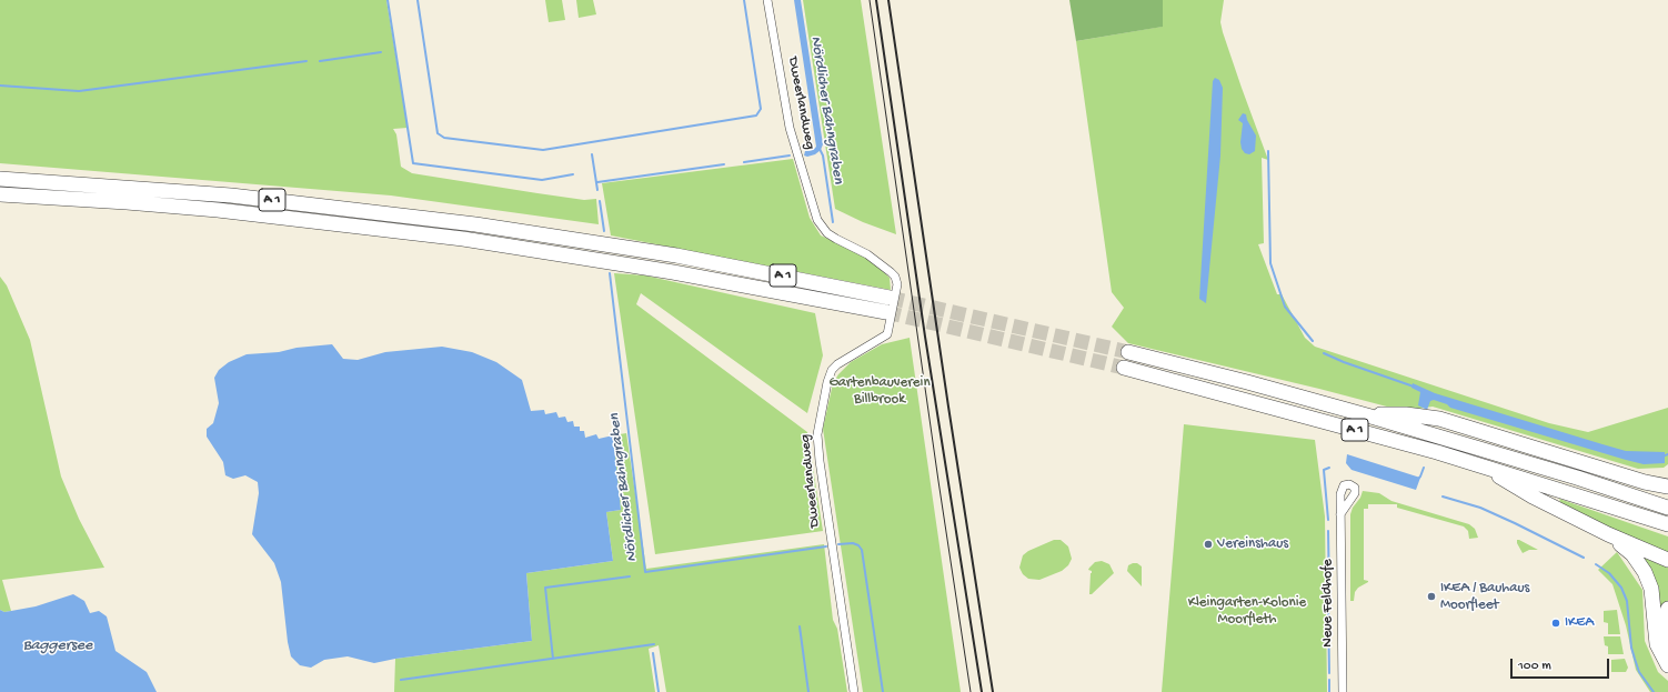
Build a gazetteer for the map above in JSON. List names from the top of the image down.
{
  "streets": {
    "highway": ["A 1"],
    "street": ["Dweerlandweg", "Neue Feldhofe"]
  },
  "water": ["Nördlicher Bahngraben", "Baggersee"],
  "parks": ["Gartenbauverein Billbrook", "Kleingarten-Kolonie Moorfleth"],
  "places": ["Vereinshaus", "IKEA / Bauhaus Moorfleet", "IKEA"],
  "scale_bar": "100 m"
}
